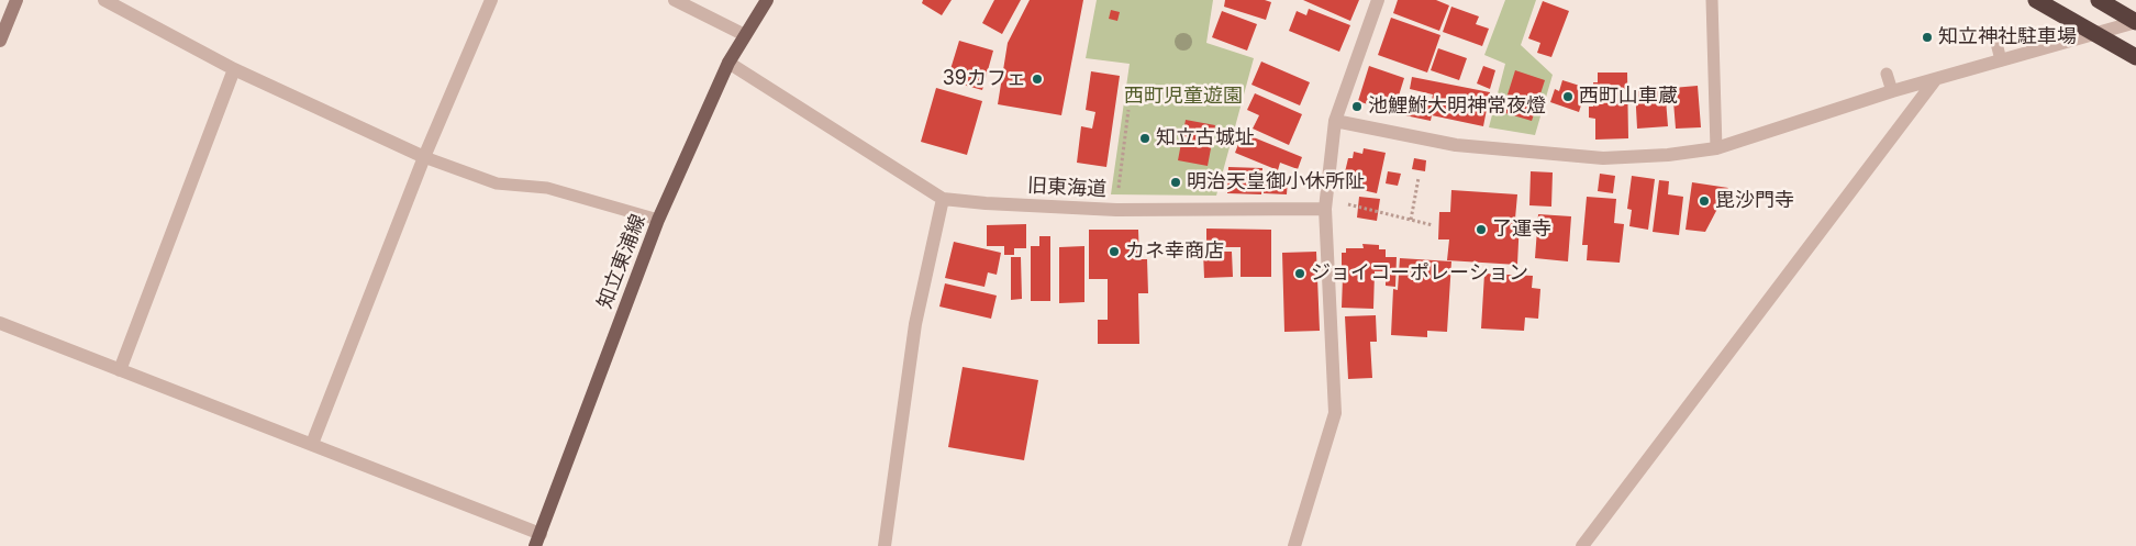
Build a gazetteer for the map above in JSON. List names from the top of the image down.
{
  "streets": {
    "main road": ["知立東浦線"],
    "street": ["旧東海道"]
  },
  "parks": ["西町児童遊園"],
  "places": [
    "知立神社駐車場",
    "39カフェ",
    "西町山車蔵",
    "池鯉鮒大明神常夜燈",
    "知立古城址",
    "明治天皇御小休所阯",
    "毘沙門寺",
    "了運寺",
    "カネ幸商店",
    "ジョイコーポレーション"
  ]
}
